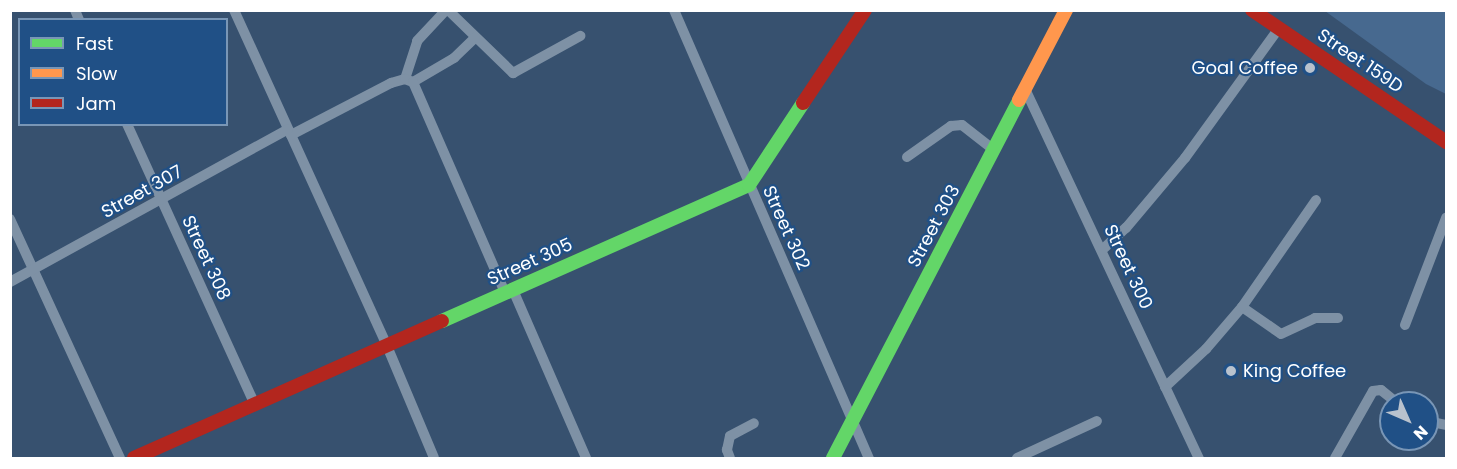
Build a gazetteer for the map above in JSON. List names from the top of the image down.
{
  "streets": {
    "street": [
      "Street 159D",
      "Street 307",
      "Street 303",
      "Street 302",
      "Street 308",
      "Street 305",
      "Street 300"
    ]
  },
  "crossings": [
    ["Street 307", "Street 308"],
    ["Street 303", "Street 302"],
    ["Street 303", "Street 300"],
    ["Street 302", "Street 305"],
    ["Street 308", "Street 305"]
  ],
  "places": ["Goal Coffee", "King Coffee"],
  "legend": ["Fast", "Slow", "Jam"],
  "north": "bottom right"
}
